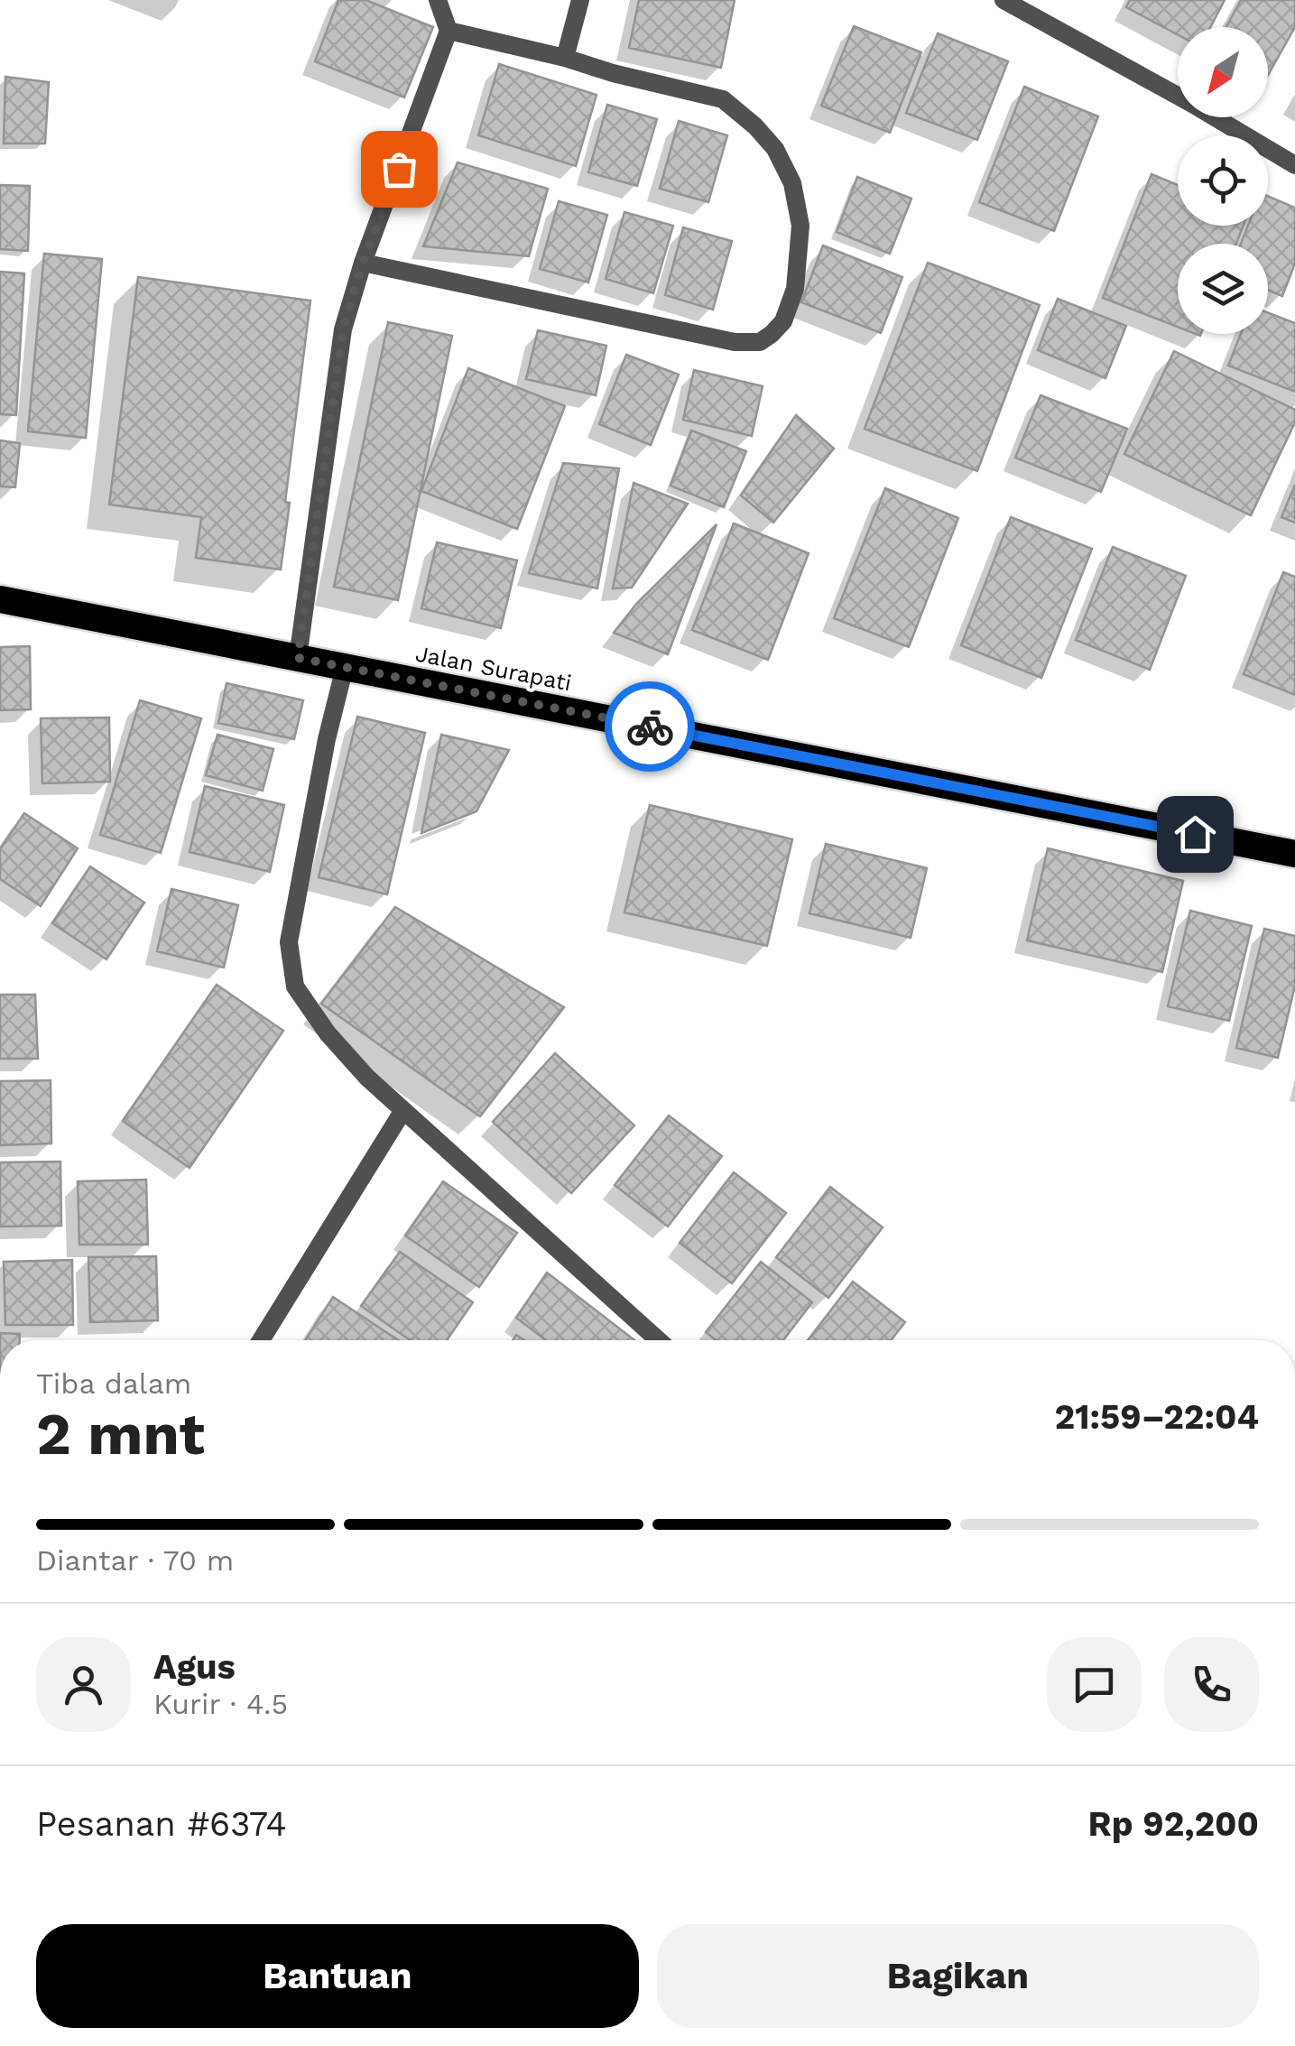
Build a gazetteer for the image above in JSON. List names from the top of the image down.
{
  "streets": {
    "highway": ["Jalan Surapati"]
  },
  "north": "bottom left",
  "page": {
    "heading": ["2 mnt", "Tiba dalam", "21:59–22:04"],
    "panel": [
      "Agus",
      "Kurir · 4.5",
      "Pesanan #6374",
      "Rp 92,200"
    ],
    "bar": "Diantar · 70 m",
    "buttons": ["Bantuan", "Bagikan"]
  }
}
